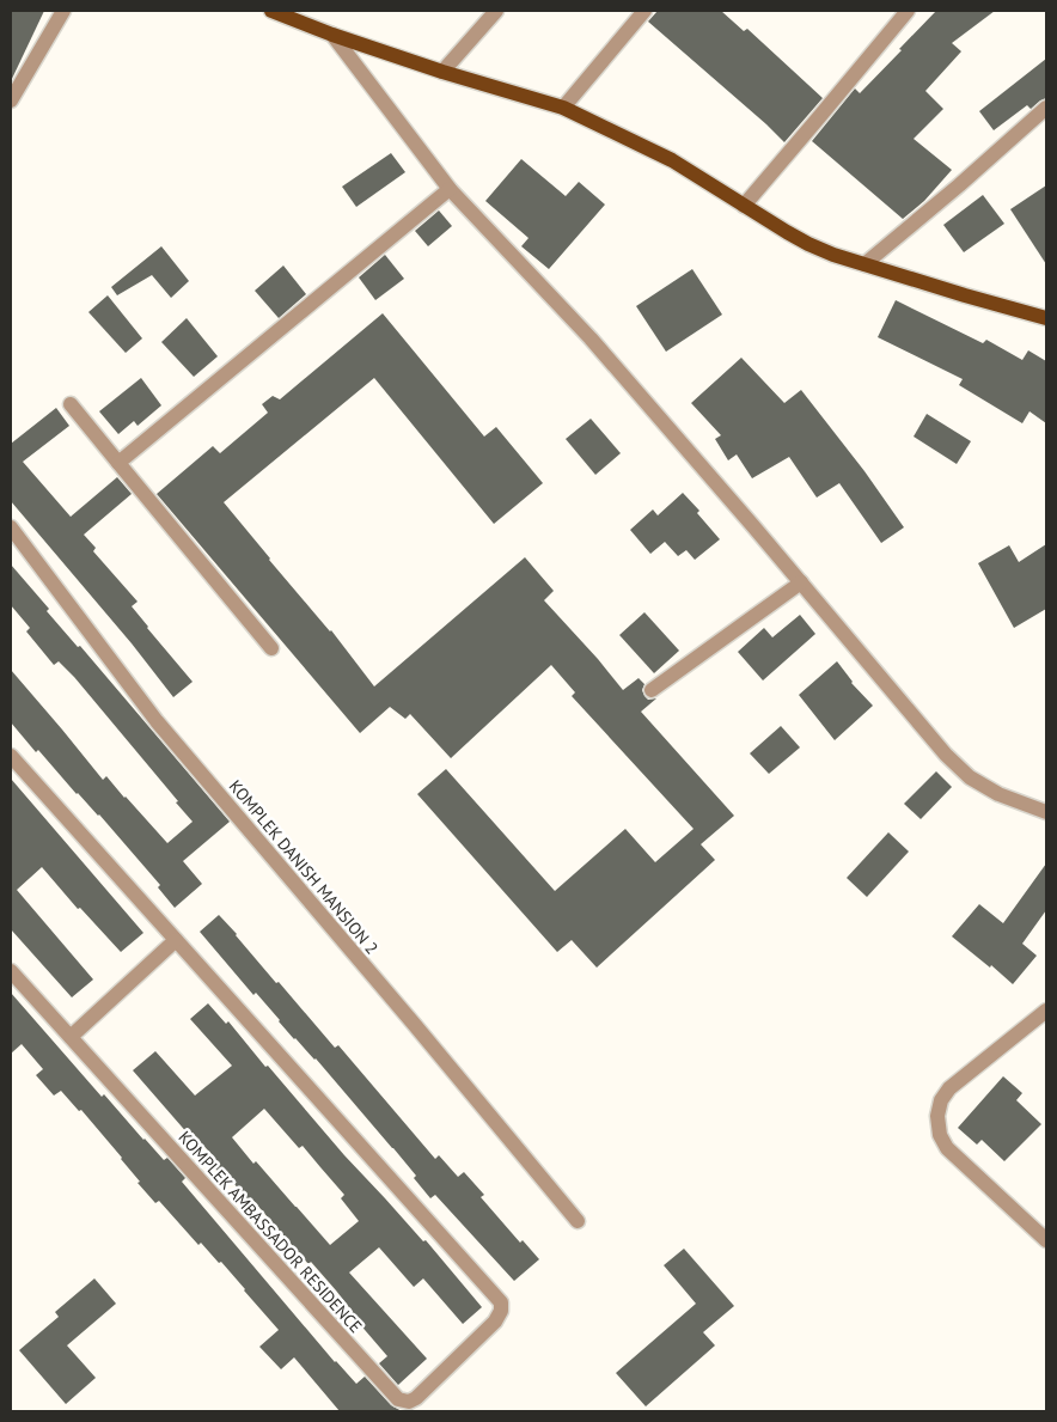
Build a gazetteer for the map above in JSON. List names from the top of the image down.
{
  "streets": {
    "street": ["KOMPLEK DANISH MANSION 2", "KOMPLEK AMBASSADOR RESIDENCE"]
  }
}
